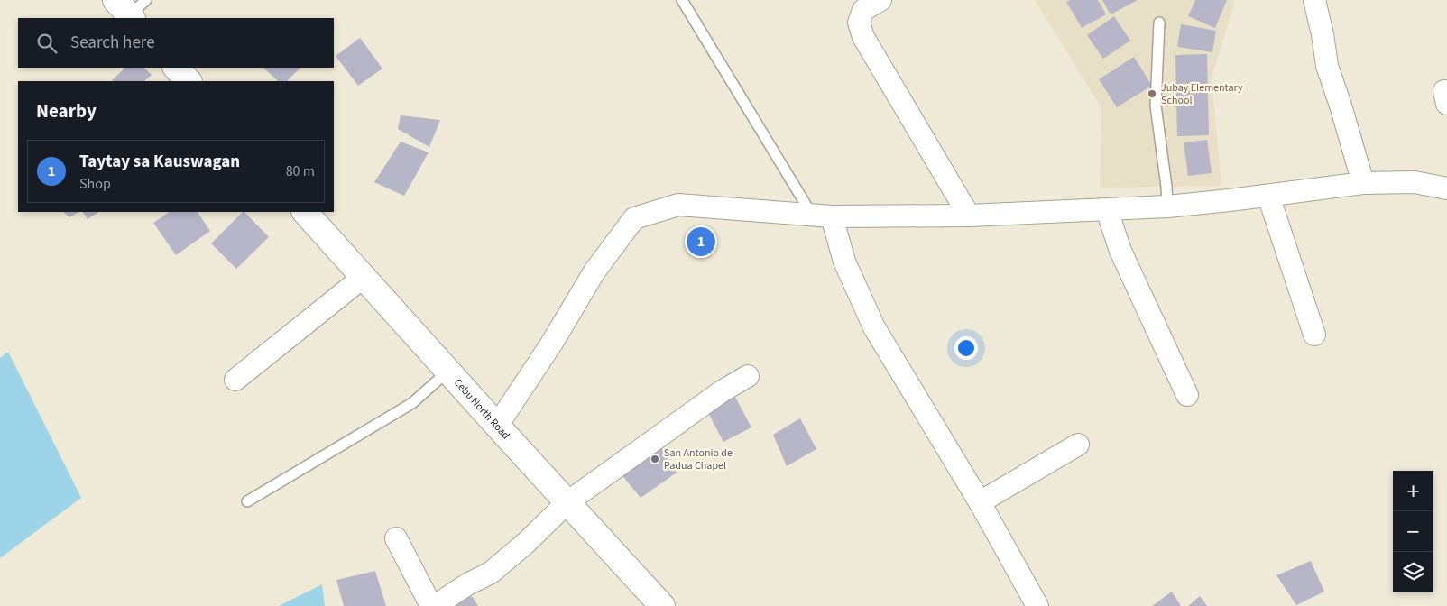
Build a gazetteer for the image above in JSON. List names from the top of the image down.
{
  "streets": {
    "highway": ["Cebu North Road"]
  },
  "places": ["Jubay Elementary School", "San Antonio de Padua Chapel"],
  "page": {
    "search": "Search here",
    "heading": "Nearby",
    "list": [
      {
        "mark": "1",
        "name": "Taytay sa Kauswagan",
        "note": "Shop",
        "value": "80 m"
      }
    ],
    "pins": "1",
    "map_buttons": ["+", "−"]
  }
}
